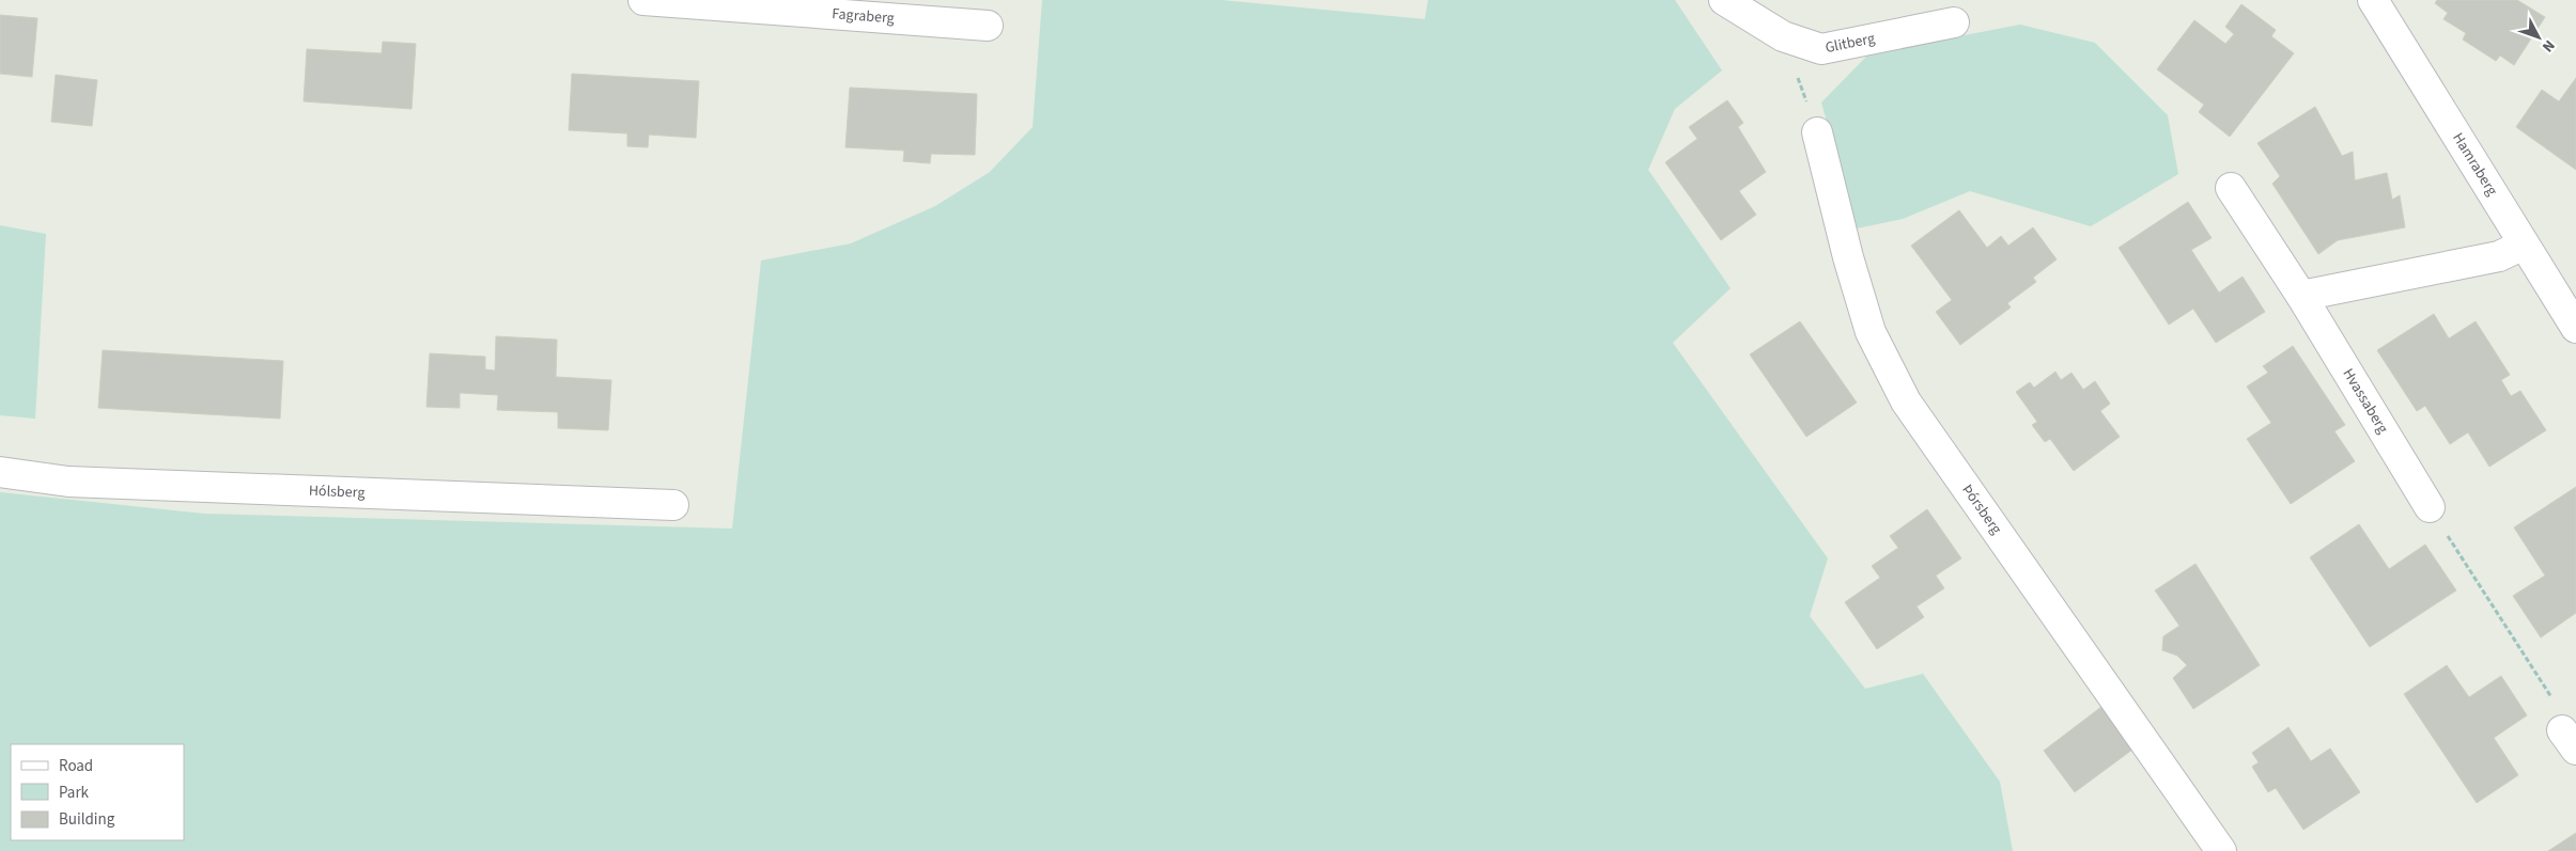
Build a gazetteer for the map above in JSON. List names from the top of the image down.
{
  "streets": {
    "street": [
      "Fagraberg",
      "Glitberg",
      "Hamraberg",
      "Hvassaberg",
      "Hólsberg",
      "Þórsberg"
    ]
  },
  "legend": ["Road", "Park", "Building"],
  "north": "bottom right"
}
